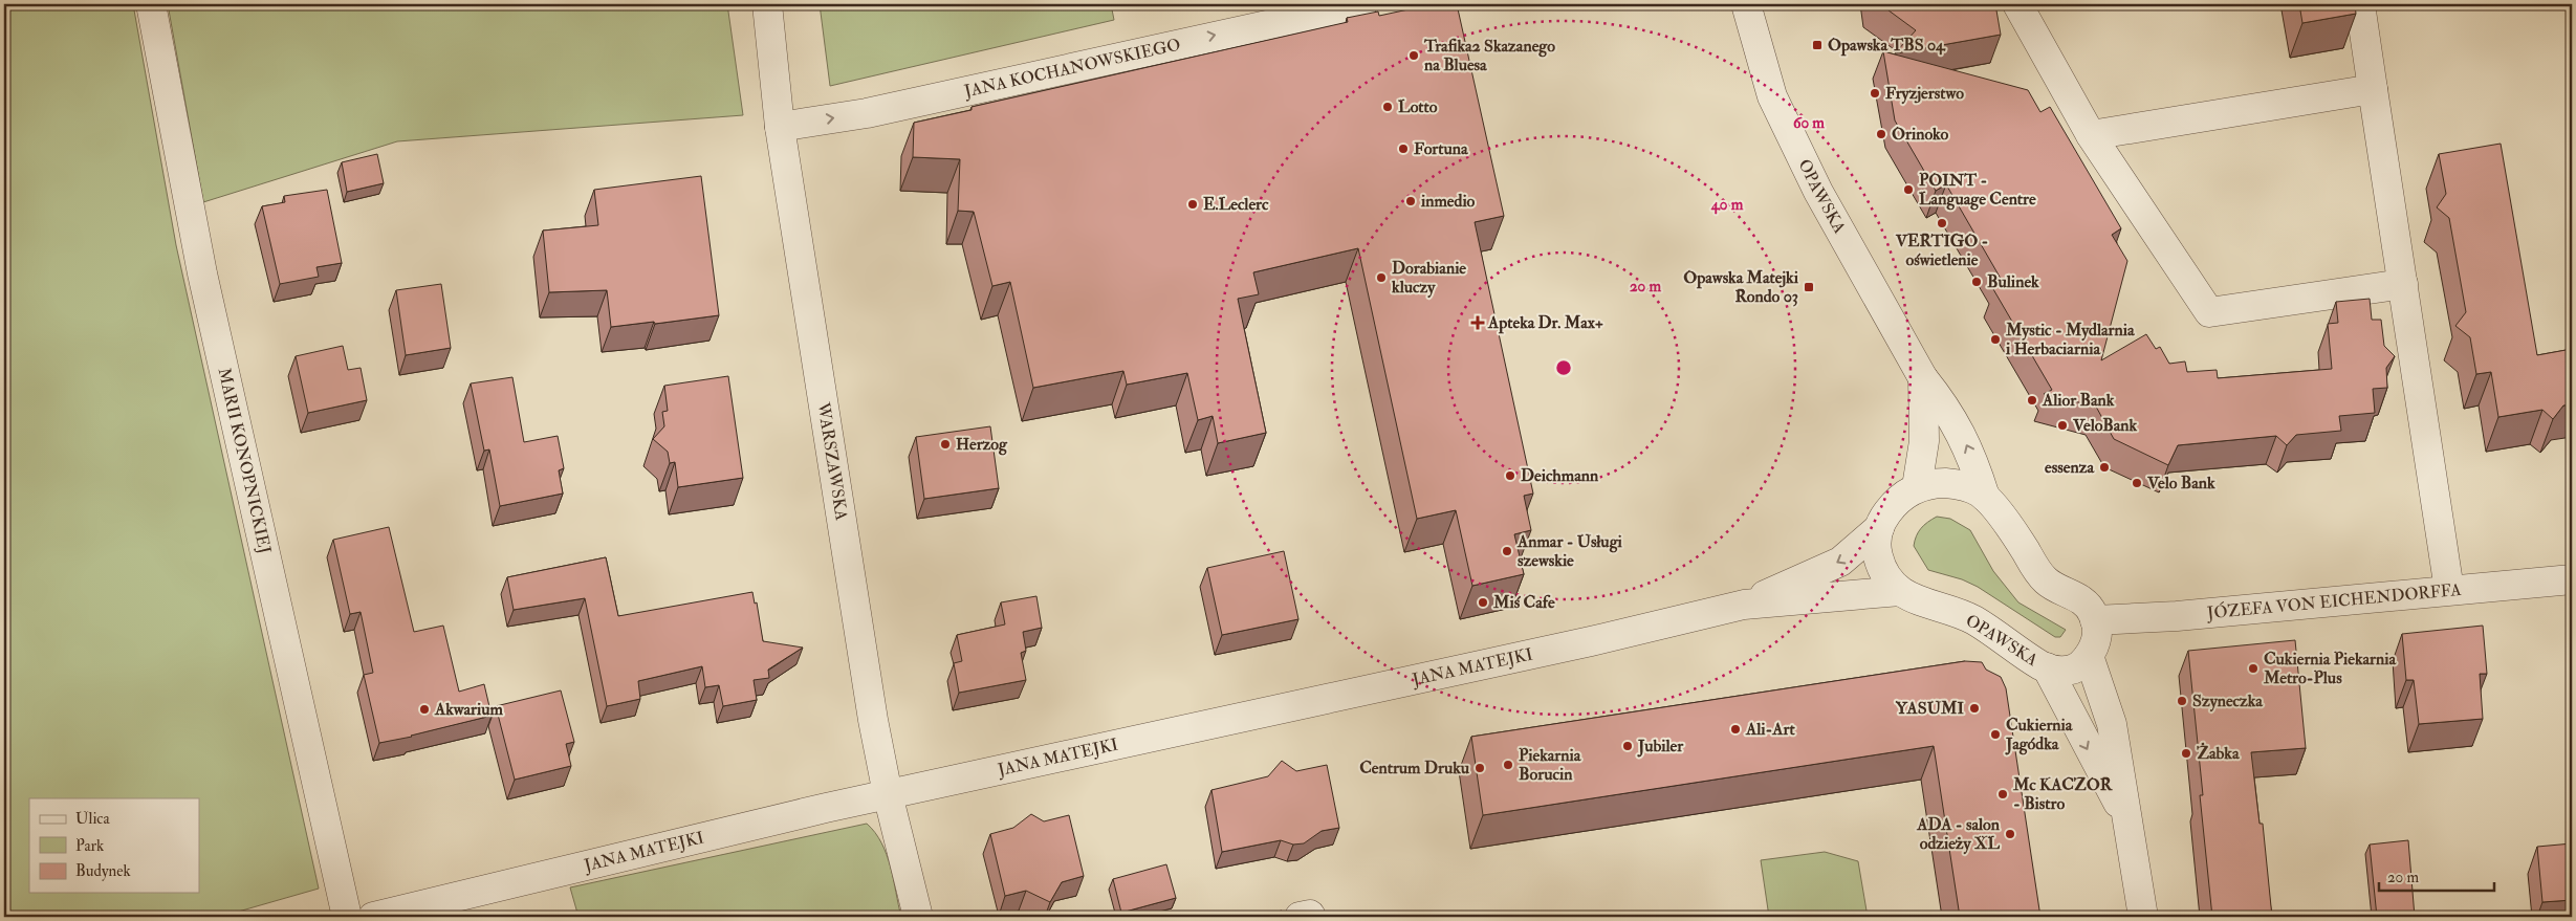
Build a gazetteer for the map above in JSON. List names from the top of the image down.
{
  "streets": {
    "street": [
      "JANA KOCHANOWSKIEGO",
      "OPAWSKA",
      "MARII KONOPNICKIEJ",
      "WARSZAWSKA",
      "JÓZEFA VON EICHENDORFFA",
      "JANA MATEJKI"
    ]
  },
  "crossings": [
    ["JANA KOCHANOWSKIEGO", "WARSZAWSKA"],
    ["OPAWSKA", "JÓZEFA VON EICHENDORFFA"],
    ["OPAWSKA", "JANA MATEJKI"],
    ["WARSZAWSKA", "JANA MATEJKI"]
  ],
  "one_way": ["JANA KOCHANOWSKIEGO"],
  "places": {
    "transit": ["Opawska TBS 04", "Opawska Matejki Rondo 03"],
    "other": [
      "Trafika2 Skazanego na Bluesa",
      "Fryzjerstwo",
      "Lotto",
      "Orinoko",
      "Fortuna",
      "POINT - Language Centre",
      "inmedio",
      "E.Leclerc",
      "VERTIGO - oświetlenie",
      "Dorabianie kluczy",
      "Bulinek",
      "Mystic - Mydlarnia i Herbaciarnia",
      "Alior Bank",
      "VeloBank",
      "Herzog",
      "essenza",
      "Deichmann",
      "Velo Bank",
      "Anmar - Usługi szewskie",
      "Miś Cafe",
      "Cukiernia Piekarnia Metro-Plus",
      "Szyneczka",
      "YASUMI",
      "Akwarium",
      "Ali-Art",
      "Cukiernia Jagódka",
      "Jubiler",
      "Żabka",
      "Piekarnia Borucin",
      "Centrum Druku",
      "Mc KACZOR - Bistro",
      "ADA - salon odzieży XL"
    ],
    "health": ["Apteka Dr. Max+"]
  },
  "legend": ["Ulica", "Park", "Budynek"],
  "scale_bar": "20 m",
  "rings": ["60 m", "40 m", "20 m"]
}
